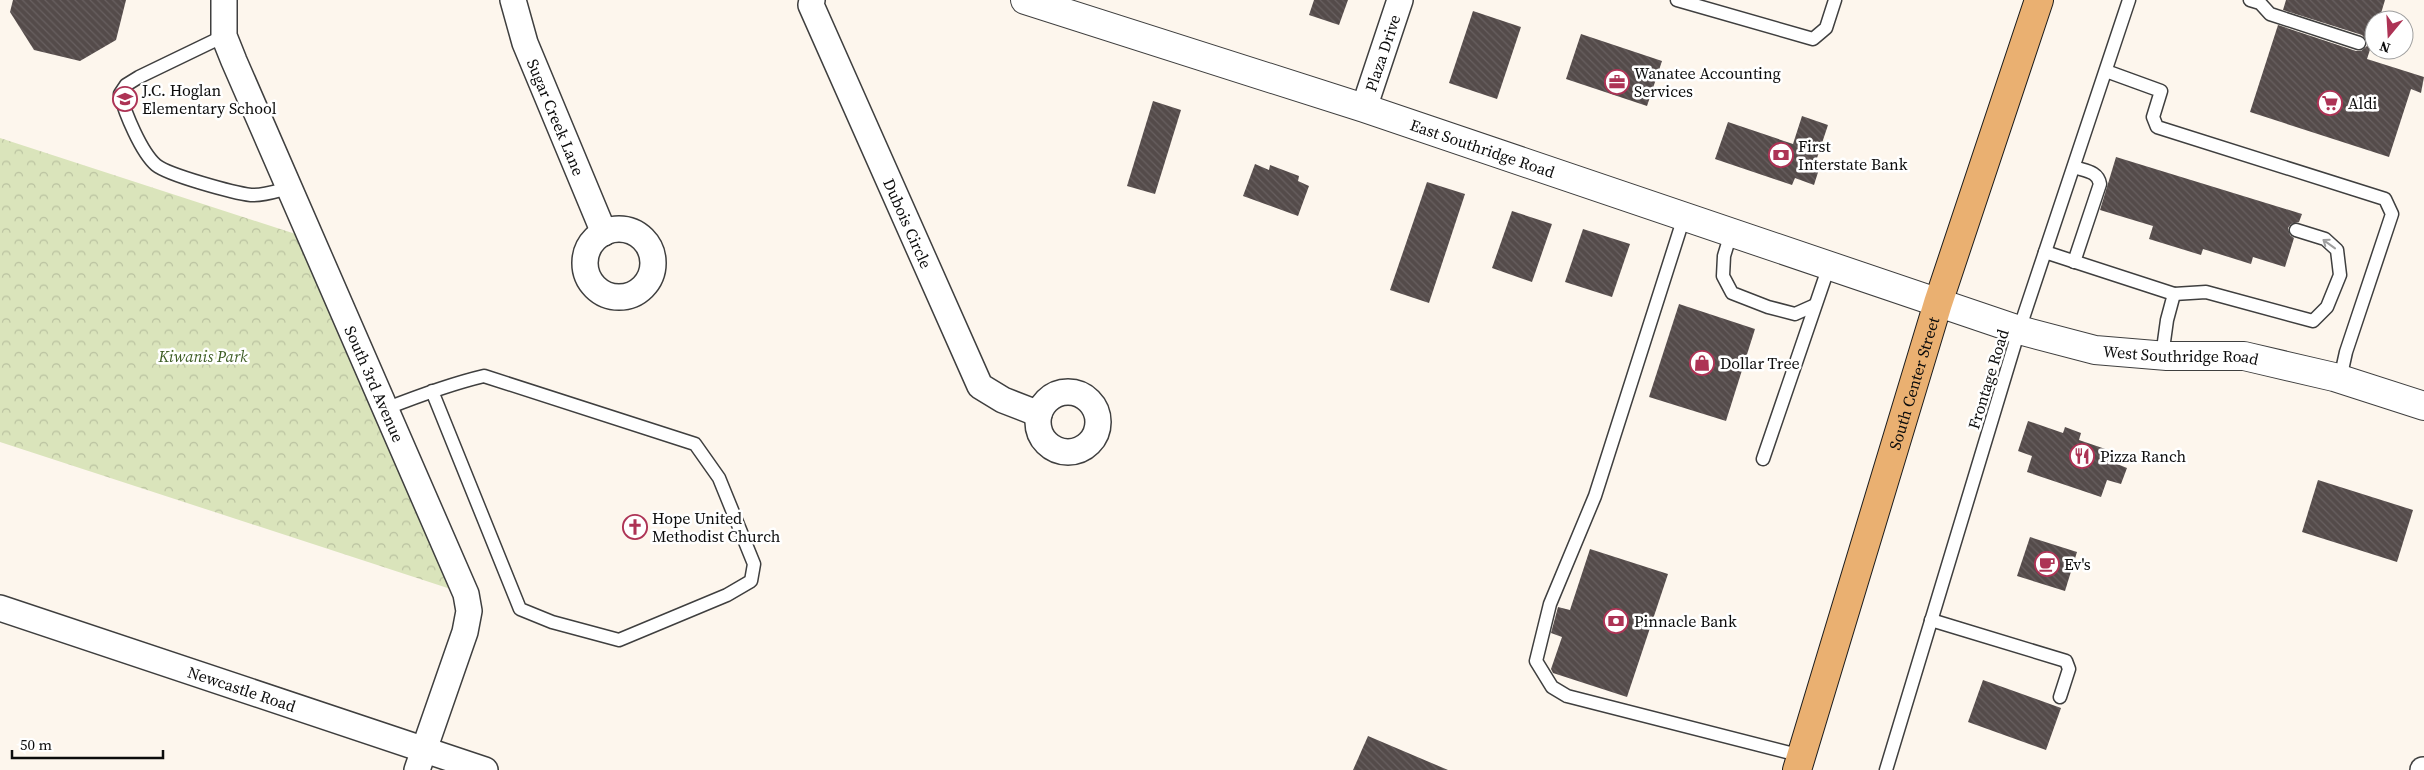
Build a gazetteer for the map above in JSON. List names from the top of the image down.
{
  "streets": {
    "main road": ["South Center Street"],
    "street": [
      "Plaza Drive",
      "Sugar Creek Lane",
      "East Southridge Road",
      "Dubois Circle",
      "West Southridge Road",
      "South 3rd Avenue",
      "Newcastle Road"
    ],
    "lane": ["Frontage Road"]
  },
  "crossings": [
    ["Plaza Drive", "East Southridge Road"],
    ["East Southridge Road", "West Southridge Road"],
    ["East Southridge Road", "South Center Street"],
    ["West Southridge Road", "Frontage Road"],
    ["West Southridge Road", "South Center Street"],
    ["South 3rd Avenue", "Newcastle Road"]
  ],
  "parks": ["Kiwanis Park"],
  "places": {
    "office": ["Wanatee Accounting Services"],
    "school or university": ["J.C. Hoglan Elementary School"],
    "supermarket": ["Aldi"],
    "bank": ["First Interstate Bank", "Pinnacle Bank"],
    "shop": ["Dollar Tree"],
    "restaurant": ["Pizza Ranch"],
    "church": ["Hope United Methodist Church"],
    "cafe": ["Ev's"]
  },
  "scale_bar": "50 m",
  "north": "bottom"
}
